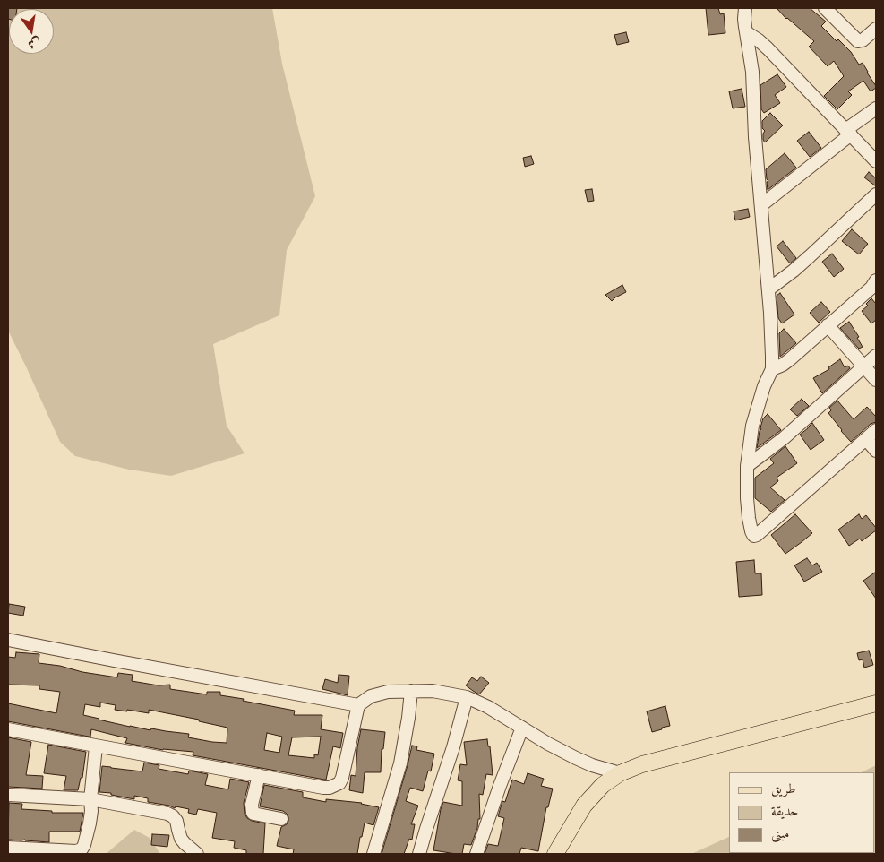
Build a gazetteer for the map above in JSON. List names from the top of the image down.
{
  "legend": ["طريق", "حديقة", "مبنى"],
  "north": "bottom"
}
